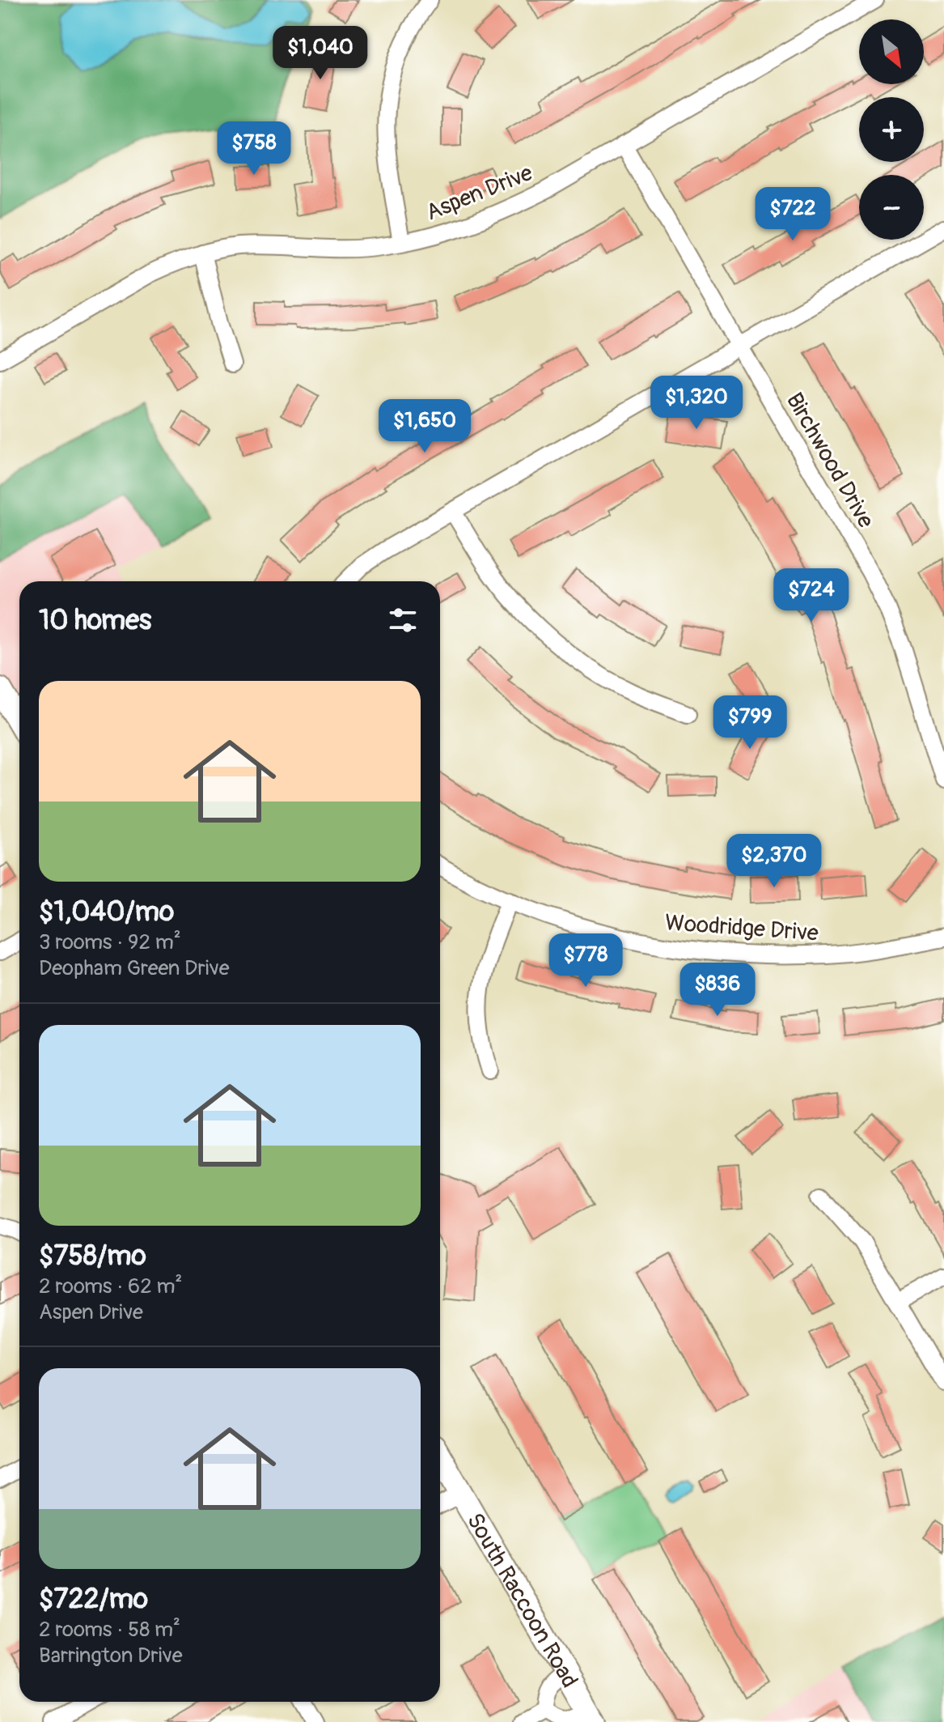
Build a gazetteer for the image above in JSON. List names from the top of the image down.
{
  "streets": {
    "street": [
      "Aspen Drive",
      "Birchwood Drive",
      "Woodridge Drive",
      "South Raccoon Road"
    ]
  },
  "crossings": [
    ["Aspen Drive", "Birchwood Drive"]
  ],
  "north": "bottom right",
  "page": {
    "map_buttons": ["+", "−"],
    "price": [
      "$1,040",
      "$758",
      "$722",
      "$1,320",
      "$1,650",
      "$724",
      "$799",
      "$2,370",
      "$778",
      "$836"
    ],
    "heading": "10 homes",
    "list": [
      {
        "name": "$1,040/mo",
        "note": "3 rooms · 92 m² · Deopham Green Drive"
      },
      {
        "name": "$758/mo",
        "note": "2 rooms · 62 m² · Aspen Drive"
      },
      {
        "name": "$722/mo",
        "note": "2 rooms · 58 m² · Barrington Drive"
      }
    ]
  }
}
